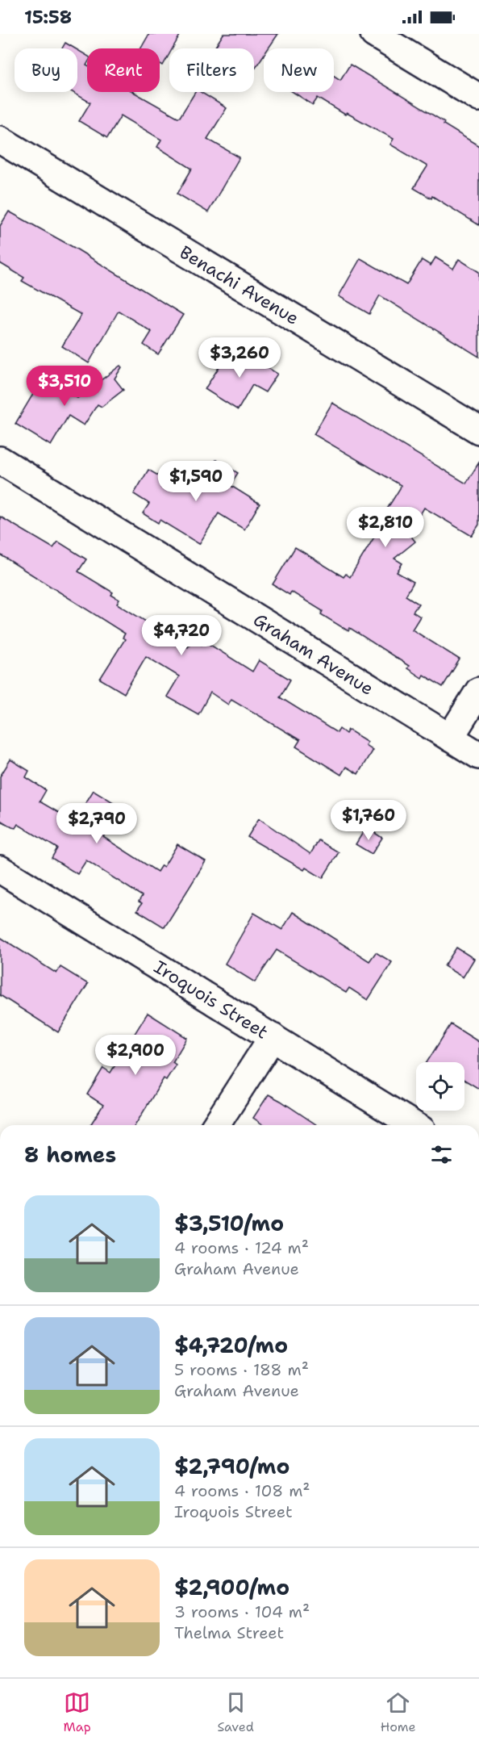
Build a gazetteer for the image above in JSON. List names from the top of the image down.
{
  "streets": {
    "street": ["Benachi Avenue", "Graham Avenue", "Iroquois Street"]
  },
  "page": {
    "status": "15:58",
    "chip": [
      "Buy",
      "Rent",
      "Filters",
      "New"
    ],
    "price": [
      "$3,260",
      "$3,510",
      "$1,590",
      "$2,810",
      "$4,720",
      "$1,760",
      "$2,790",
      "$2,900"
    ],
    "heading": "8 homes",
    "list": [
      {
        "name": "$3,510/mo",
        "note": "4 rooms · 124 m² · Graham Avenue"
      },
      {
        "name": "$4,720/mo",
        "note": "5 rooms · 188 m² · Graham Avenue"
      },
      {
        "name": "$2,790/mo",
        "note": "4 rooms · 108 m² · Iroquois Street"
      },
      {
        "name": "$2,900/mo",
        "note": "3 rooms · 104 m² · Thelma Street"
      }
    ],
    "tabs": ["Map", "Saved", "Home"]
  }
}
